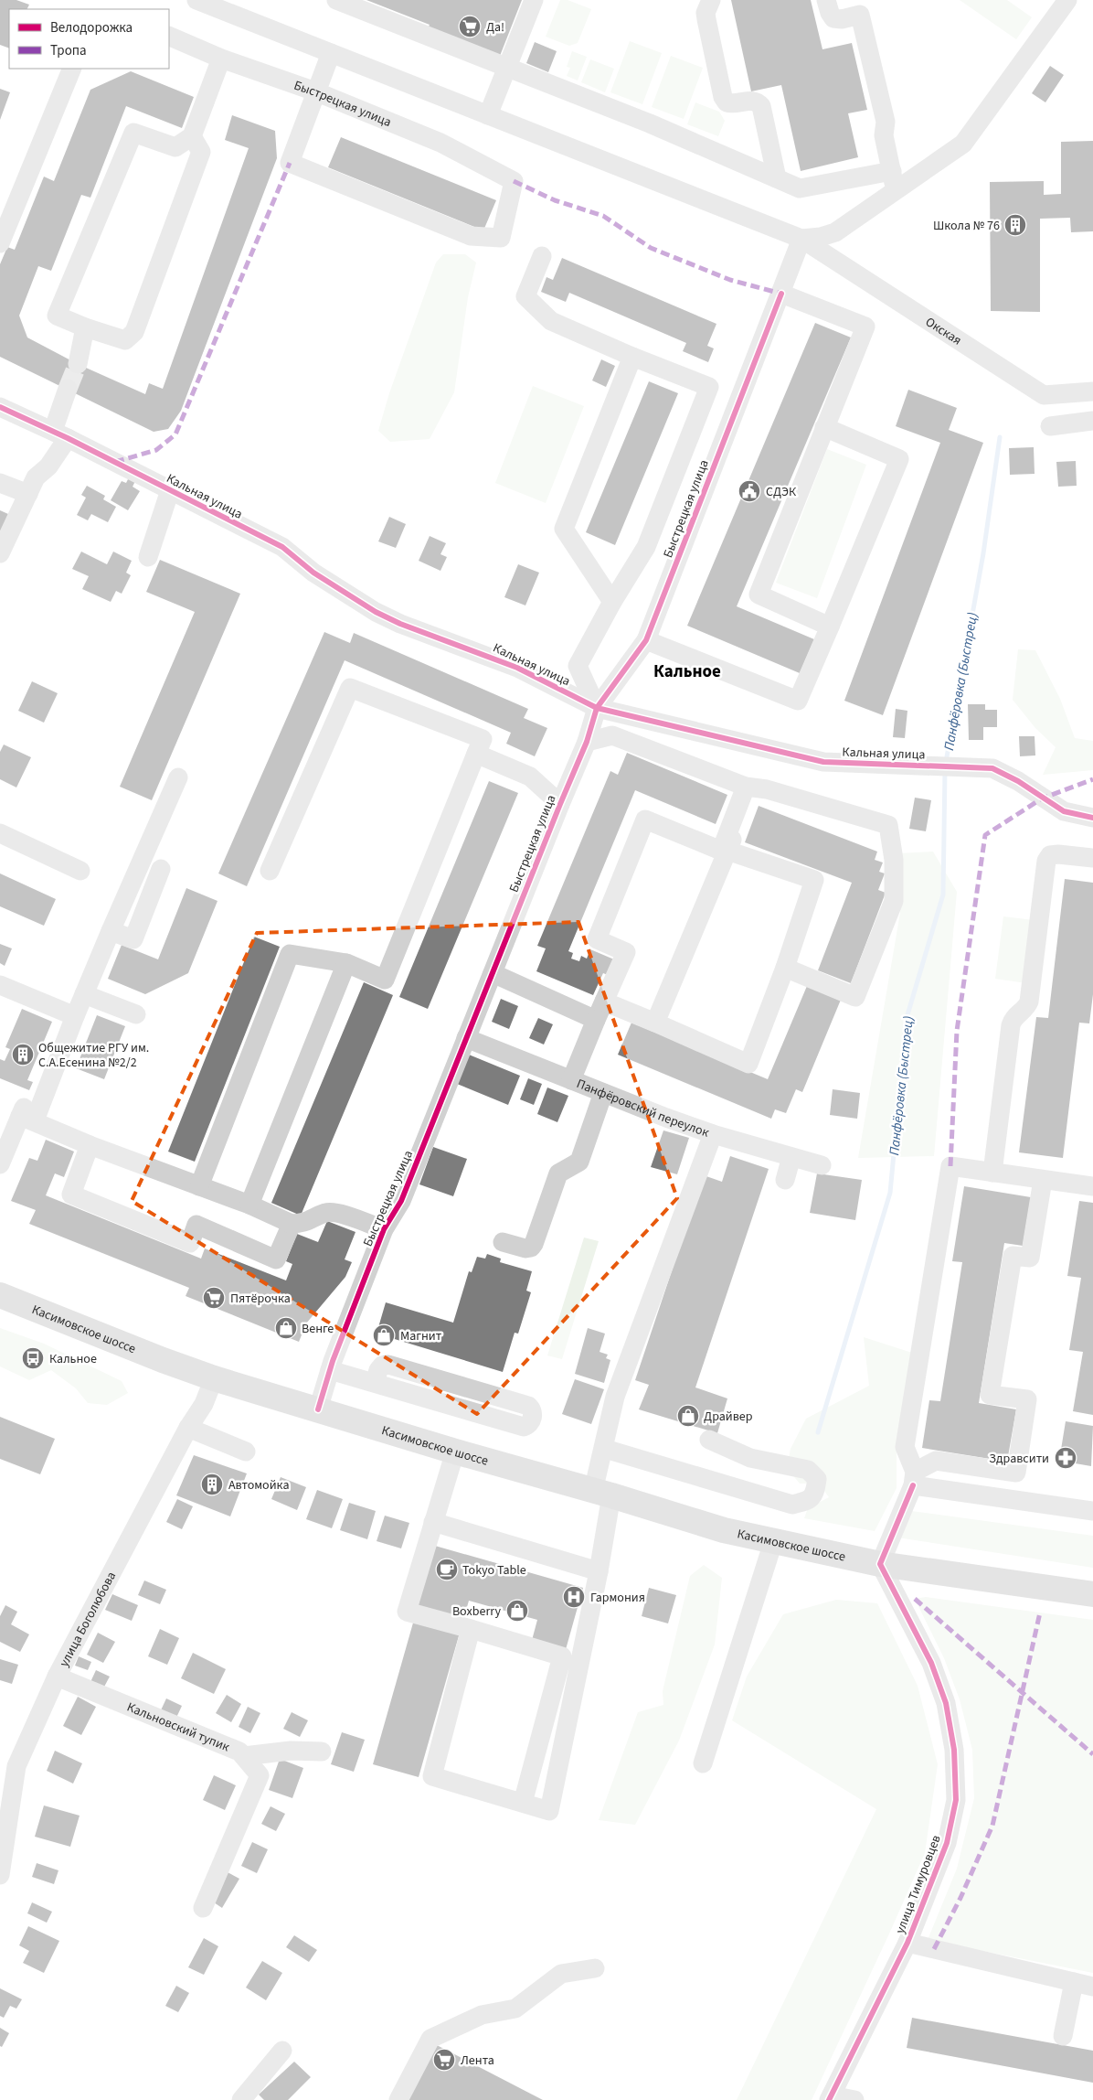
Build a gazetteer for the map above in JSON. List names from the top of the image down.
{
  "streets": {
    "main road": ["Касимовское шоссе"],
    "street": [
      "Быстрецкая улица",
      "Окская",
      "Кальная улица",
      "Панфёровский переулок",
      "улица Боголюбова",
      "Кальновский тупик",
      "улица Тимуровцев"
    ]
  },
  "crossings": [
    ["Быстрецкая улица", "Окская"],
    ["Быстрецкая улица", "Кальная улица"],
    ["Быстрецкая улица", "Панфёровский переулок"],
    ["Быстрецкая улица", "Касимовское шоссе"],
    ["Касимовское шоссе", "улица Боголюбова"],
    ["Касимовское шоссе", "улица Тимуровцев"],
    ["улица Боголюбова", "Кальновский тупик"]
  ],
  "districts": ["Кальное"],
  "water": ["Панфёровка (Быстрец)"],
  "places": {
    "supermarket": ["Да!", "Пятёрочка", "Лента"],
    "building": ["Школа № 76", "Общежитие РГУ им. С.А.Есенина №2/2", "Автомойка"],
    "public building": ["СДЭК"],
    "shop": [
      "Венге",
      "Магнит",
      "Драйвер",
      "Boxberry"
    ],
    "bus stop": ["Кальное"],
    "pharmacy": ["Здравсити"],
    "cafe": ["Tokyo Table"],
    "hospital": ["Гармония"]
  },
  "legend": ["Велодорожка", "Тропа"]
}
